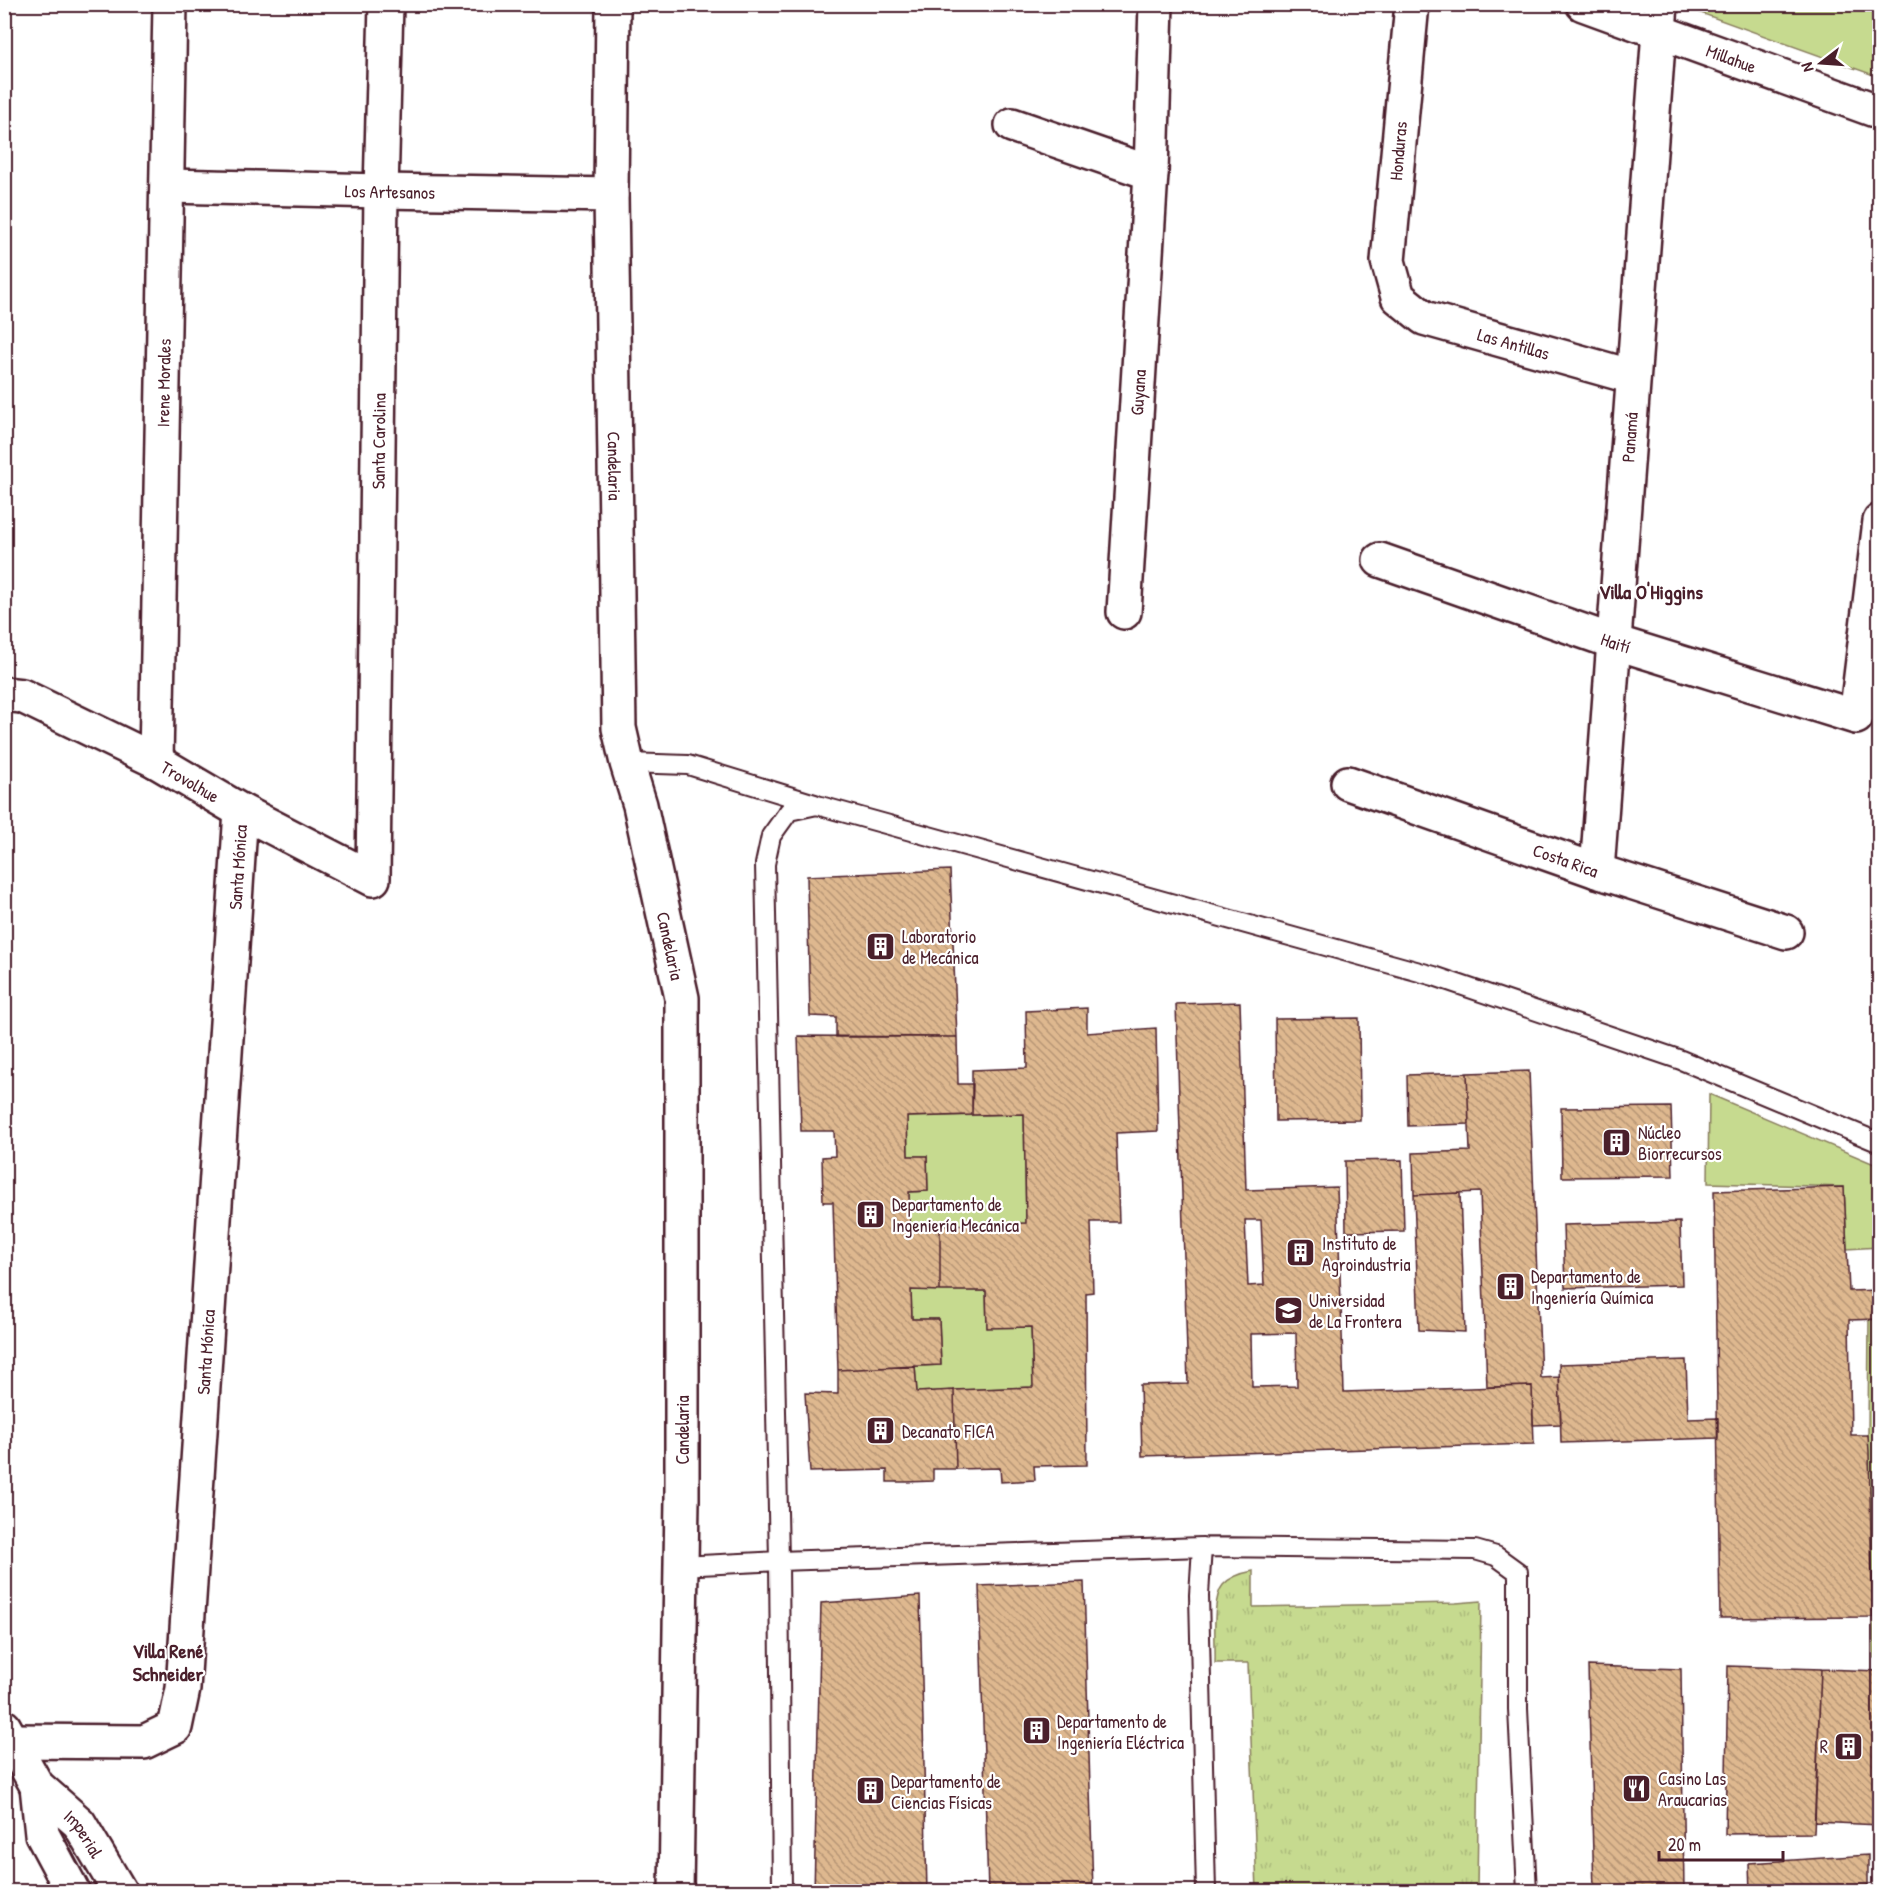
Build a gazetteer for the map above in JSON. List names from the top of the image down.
{
  "streets": {
    "street": [
      "Millahue",
      "Honduras",
      "Los Artesanos",
      "Las Antillas",
      "Irene Morales",
      "Guyana",
      "Panamá",
      "Santa Carolina",
      "Candelaria",
      "Haití",
      "Trovolhue",
      "Costa Rica",
      "Santa Mónica",
      "Imperial"
    ]
  },
  "crossings": [
    ["Millahue", "Panamá"],
    ["Honduras", "Las Antillas"],
    ["Los Artesanos", "Irene Morales"],
    ["Los Artesanos", "Santa Carolina"],
    ["Los Artesanos", "Candelaria"],
    ["Las Antillas", "Panamá"],
    ["Irene Morales", "Trovolhue"],
    ["Panamá", "Haití"],
    ["Panamá", "Costa Rica"],
    ["Santa Carolina", "Trovolhue"],
    ["Trovolhue", "Santa Mónica"],
    ["Santa Mónica", "Imperial"]
  ],
  "districts": ["Villa O'Higgins", "Villa René Schneider"],
  "places": {
    "building": [
      "Laboratorio de Mecánica",
      "Núcleo Biorrecursos",
      "Departamento de Ingeniería Mecánica",
      "Instituto de Agroindustria",
      "Departamento de Ingeniería Química",
      "Decanato FICA",
      "Departamento de Ingeniería Eléctrica",
      "R",
      "Departamento de Ciencias Físicas"
    ],
    "school or university": ["Universidad de La Frontera"],
    "restaurant": ["Casino Las Araucarias"]
  },
  "scale_bar": "20 m",
  "north": "left"
}
